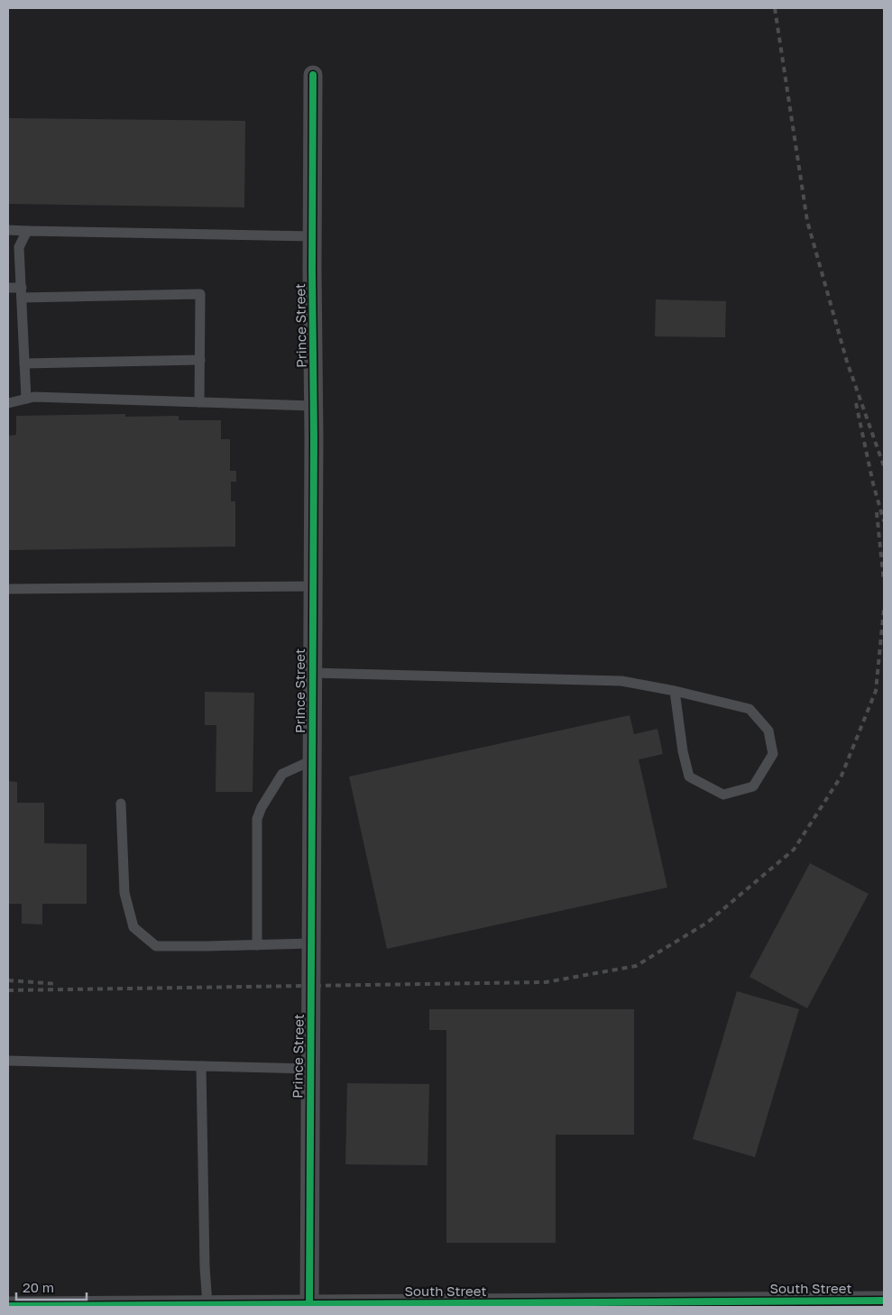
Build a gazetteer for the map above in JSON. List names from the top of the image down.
{
  "streets": {
    "street": ["Prince Street", "South Street"]
  },
  "crossings": [
    ["Prince Street", "South Street"]
  ],
  "scale_bar": "20 m"
}
